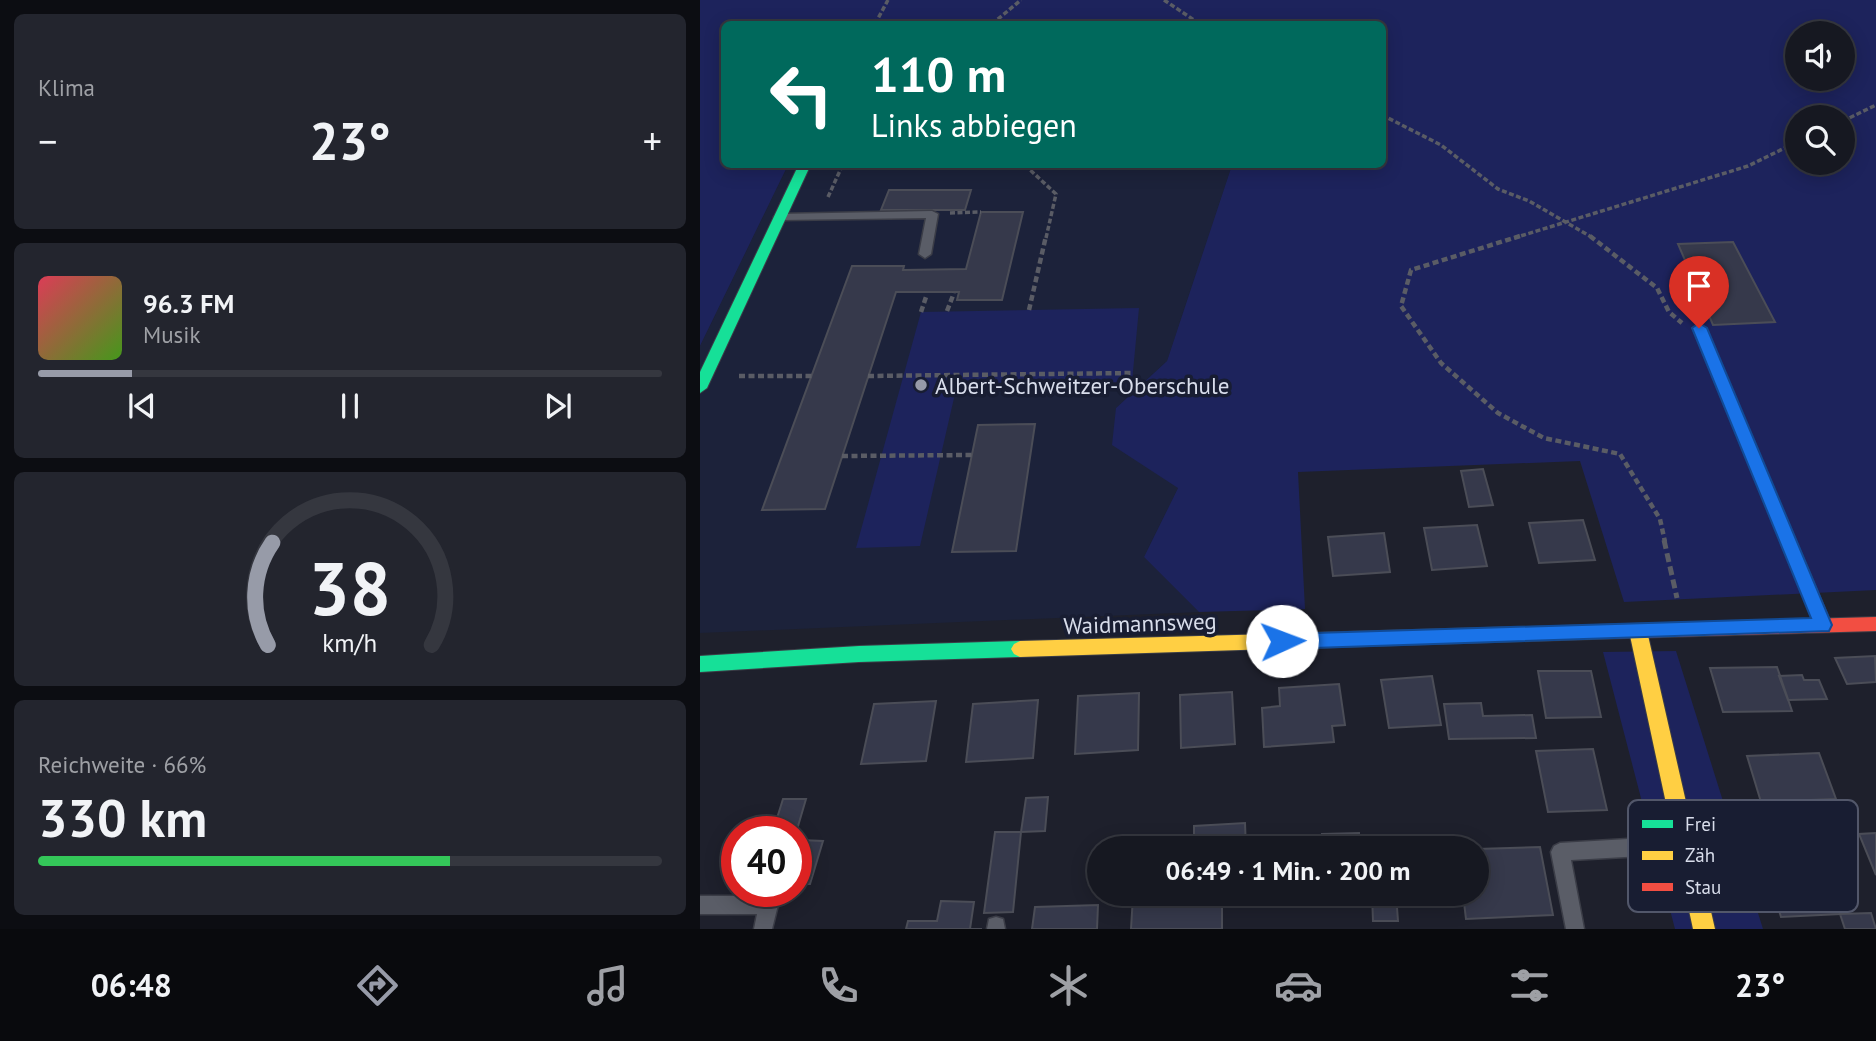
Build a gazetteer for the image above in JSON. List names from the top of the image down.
{
  "streets": {
    "street": ["Waidmannsweg"]
  },
  "places": ["Albert-Schweitzer-Oberschule"],
  "legend": ["Frei", "Zäh", "Stau"],
  "page": {
    "tile": [
      "Klima",
      ["Reichweite · 66%", "330 km"]
    ],
    "turn": ["110 m", "Links abbiegen"],
    "heat": ["−", "23°", "+"],
    "song": ["96.3 FM", "Musik"],
    "limit": "40",
    "trip": "06:49 · 1 Min. · 200 m",
    "tabs": ["06:48", "23°"],
    "gauge": ["38", "km/h"]
  }
}
